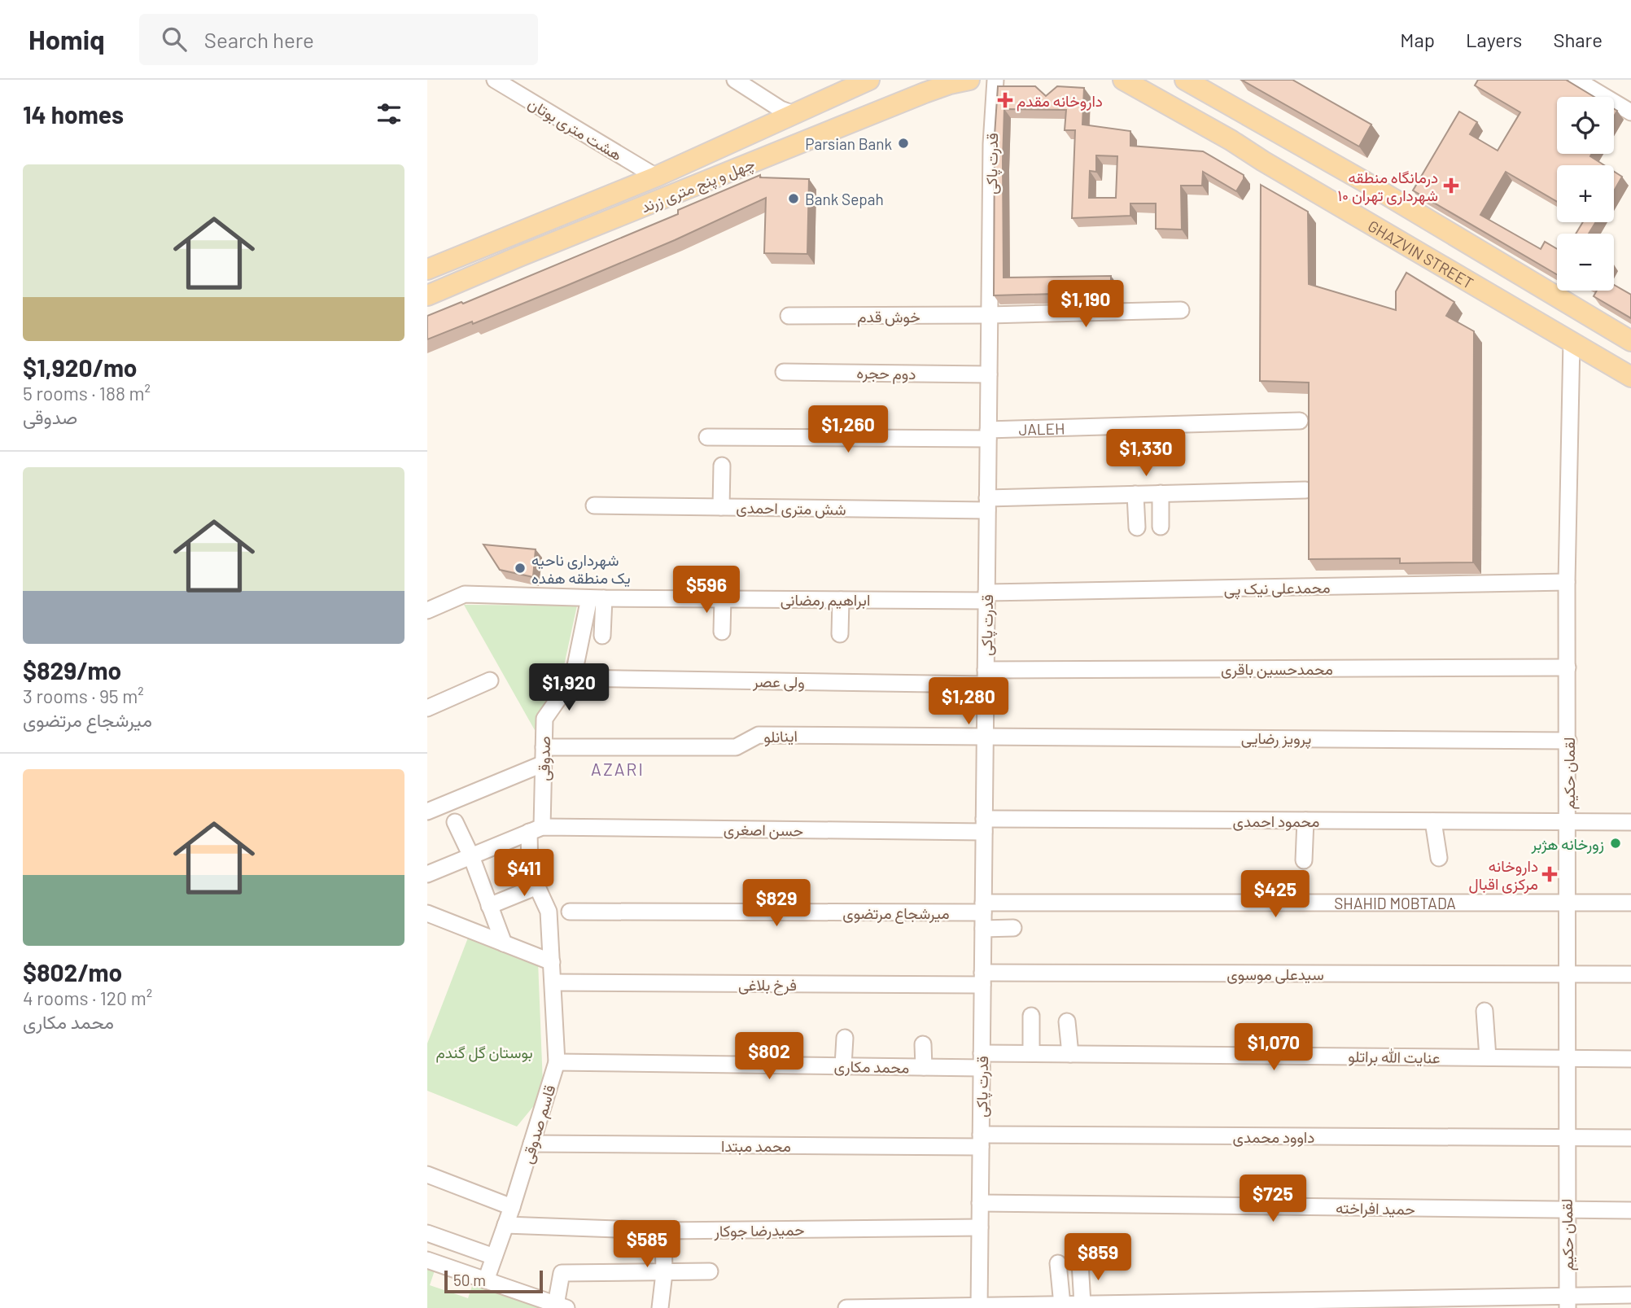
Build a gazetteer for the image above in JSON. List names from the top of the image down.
{
  "streets": {
    "main road": ["چهل و پنج متری زرند", "GHAZVIN STREET"],
    "street": [
      "هشت متری بوتان",
      "قدرت پاکی",
      "خوش قدم",
      "دوم حجره",
      "JALEH",
      "شش متری احمدی",
      "محمدعلی نیک پی",
      "ابراهیم رمضانی",
      "محمدحسین باقری",
      "ولی عصر",
      "اینانلو",
      "پرویز رضایی",
      "صدوقی",
      "لقمان حکیم",
      "محمود احمدی",
      "حسن اصغری",
      "SHAHID MOBTADA",
      "میرشجاع مرتضوی",
      "سیدعلی موسوی",
      "فرخ بلاغی",
      "عنایت الله براتلو",
      "محمد مکاری",
      "قاسم صدوقی",
      "داوود محمدی",
      "محمد مبتدا",
      "حمید افراخته",
      "حمیدرضا جوکار"
    ]
  },
  "crossings": [
    ["هشت متری بوتان", "چهل و پنج متری زرند"],
    ["قدرت پاکی", "خوش قدم"],
    ["قدرت پاکی", "دوم حجره"],
    ["قدرت پاکی", "JALEH"],
    ["قدرت پاکی", "شش متری احمدی"],
    ["قدرت پاکی", "محمدعلی نیک پی"],
    ["قدرت پاکی", "ابراهیم رمضانی"],
    ["قدرت پاکی", "محمدحسین باقری"],
    ["قدرت پاکی", "ولی عصر"],
    ["قدرت پاکی", "اینانلو"],
    ["قدرت پاکی", "پرویز رضایی"],
    ["قدرت پاکی", "محمود احمدی"],
    ["قدرت پاکی", "حسن اصغری"],
    ["قدرت پاکی", "SHAHID MOBTADA"],
    ["قدرت پاکی", "میرشجاع مرتضوی"],
    ["قدرت پاکی", "سیدعلی موسوی"],
    ["قدرت پاکی", "فرخ بلاغی"],
    ["قدرت پاکی", "عنایت الله براتلو"],
    ["قدرت پاکی", "محمد مکاری"],
    ["قدرت پاکی", "داوود محمدی"],
    ["قدرت پاکی", "محمد مبتدا"],
    ["قدرت پاکی", "حمید افراخته"],
    ["قدرت پاکی", "حمیدرضا جوکار"],
    ["GHAZVIN STREET", "لقمان حکیم"],
    ["محمدعلی نیک پی", "ابراهیم رمضانی"],
    ["محمدعلی نیک پی", "لقمان حکیم"],
    ["ابراهیم رمضانی", "صدوقی"],
    ["محمدحسین باقری", "ولی عصر"],
    ["محمدحسین باقری", "لقمان حکیم"],
    ["ولی عصر", "صدوقی"],
    ["اینانلو", "پرویز رضایی"],
    ["اینانلو", "صدوقی"],
    ["پرویز رضایی", "لقمان حکیم"],
    ["صدوقی", "حسن اصغری"],
    ["صدوقی", "قاسم صدوقی"],
    ["لقمان حکیم", "محمود احمدی"],
    ["لقمان حکیم", "SHAHID MOBTADA"],
    ["لقمان حکیم", "سیدعلی موسوی"],
    ["لقمان حکیم", "عنایت الله براتلو"],
    ["لقمان حکیم", "داوود محمدی"],
    ["لقمان حکیم", "حمید افراخته"],
    ["محمود احمدی", "حسن اصغری"],
    ["SHAHID MOBTADA", "میرشجاع مرتضوی"],
    ["سیدعلی موسوی", "فرخ بلاغی"],
    ["فرخ بلاغی", "قاسم صدوقی"],
    ["عنایت الله براتلو", "محمد مکاری"],
    ["محمد مکاری", "قاسم صدوقی"],
    ["قاسم صدوقی", "محمد مبتدا"],
    ["قاسم صدوقی", "حمیدرضا جوکار"],
    ["داوود محمدی", "محمد مبتدا"]
  ],
  "districts": ["AZARI"],
  "parks": ["بوستان گل گندم"],
  "places": {
    "health": ["داروخانه مقدم", "درمانگاه منطقه ۱۰ شهرداری تهران", "داروخانه مرکزی اقبال"],
    "other": [
      "Parsian Bank",
      "Bank Sepah",
      "شهرداری ناحیه یک منطقه هفده",
      "زورخانه هژبر"
    ]
  },
  "scale_bar": "50 m",
  "page": {
    "header": "Homiq",
    "search": "Search here",
    "nav": ["Map", "Layers", "Share"],
    "heading": "14 homes",
    "map_buttons": ["+", "−"],
    "list": [
      {
        "name": "$1,920/mo",
        "note": "5 rooms · 188 m² · صدوقی"
      },
      {
        "name": "$829/mo",
        "note": "3 rooms · 95 m² · میرشجاع مرتضوی"
      },
      {
        "name": "$802/mo",
        "note": "4 rooms · 120 m² · محمد مکاری"
      }
    ],
    "price": [
      "$1,190",
      "$1,260",
      "$1,330",
      "$596",
      "$1,920",
      "$1,280",
      "$411",
      "$425",
      "$829",
      "$1,070",
      "$802",
      "$725",
      "$585",
      "$859"
    ],
    "scale": "50 m"
  }
}
